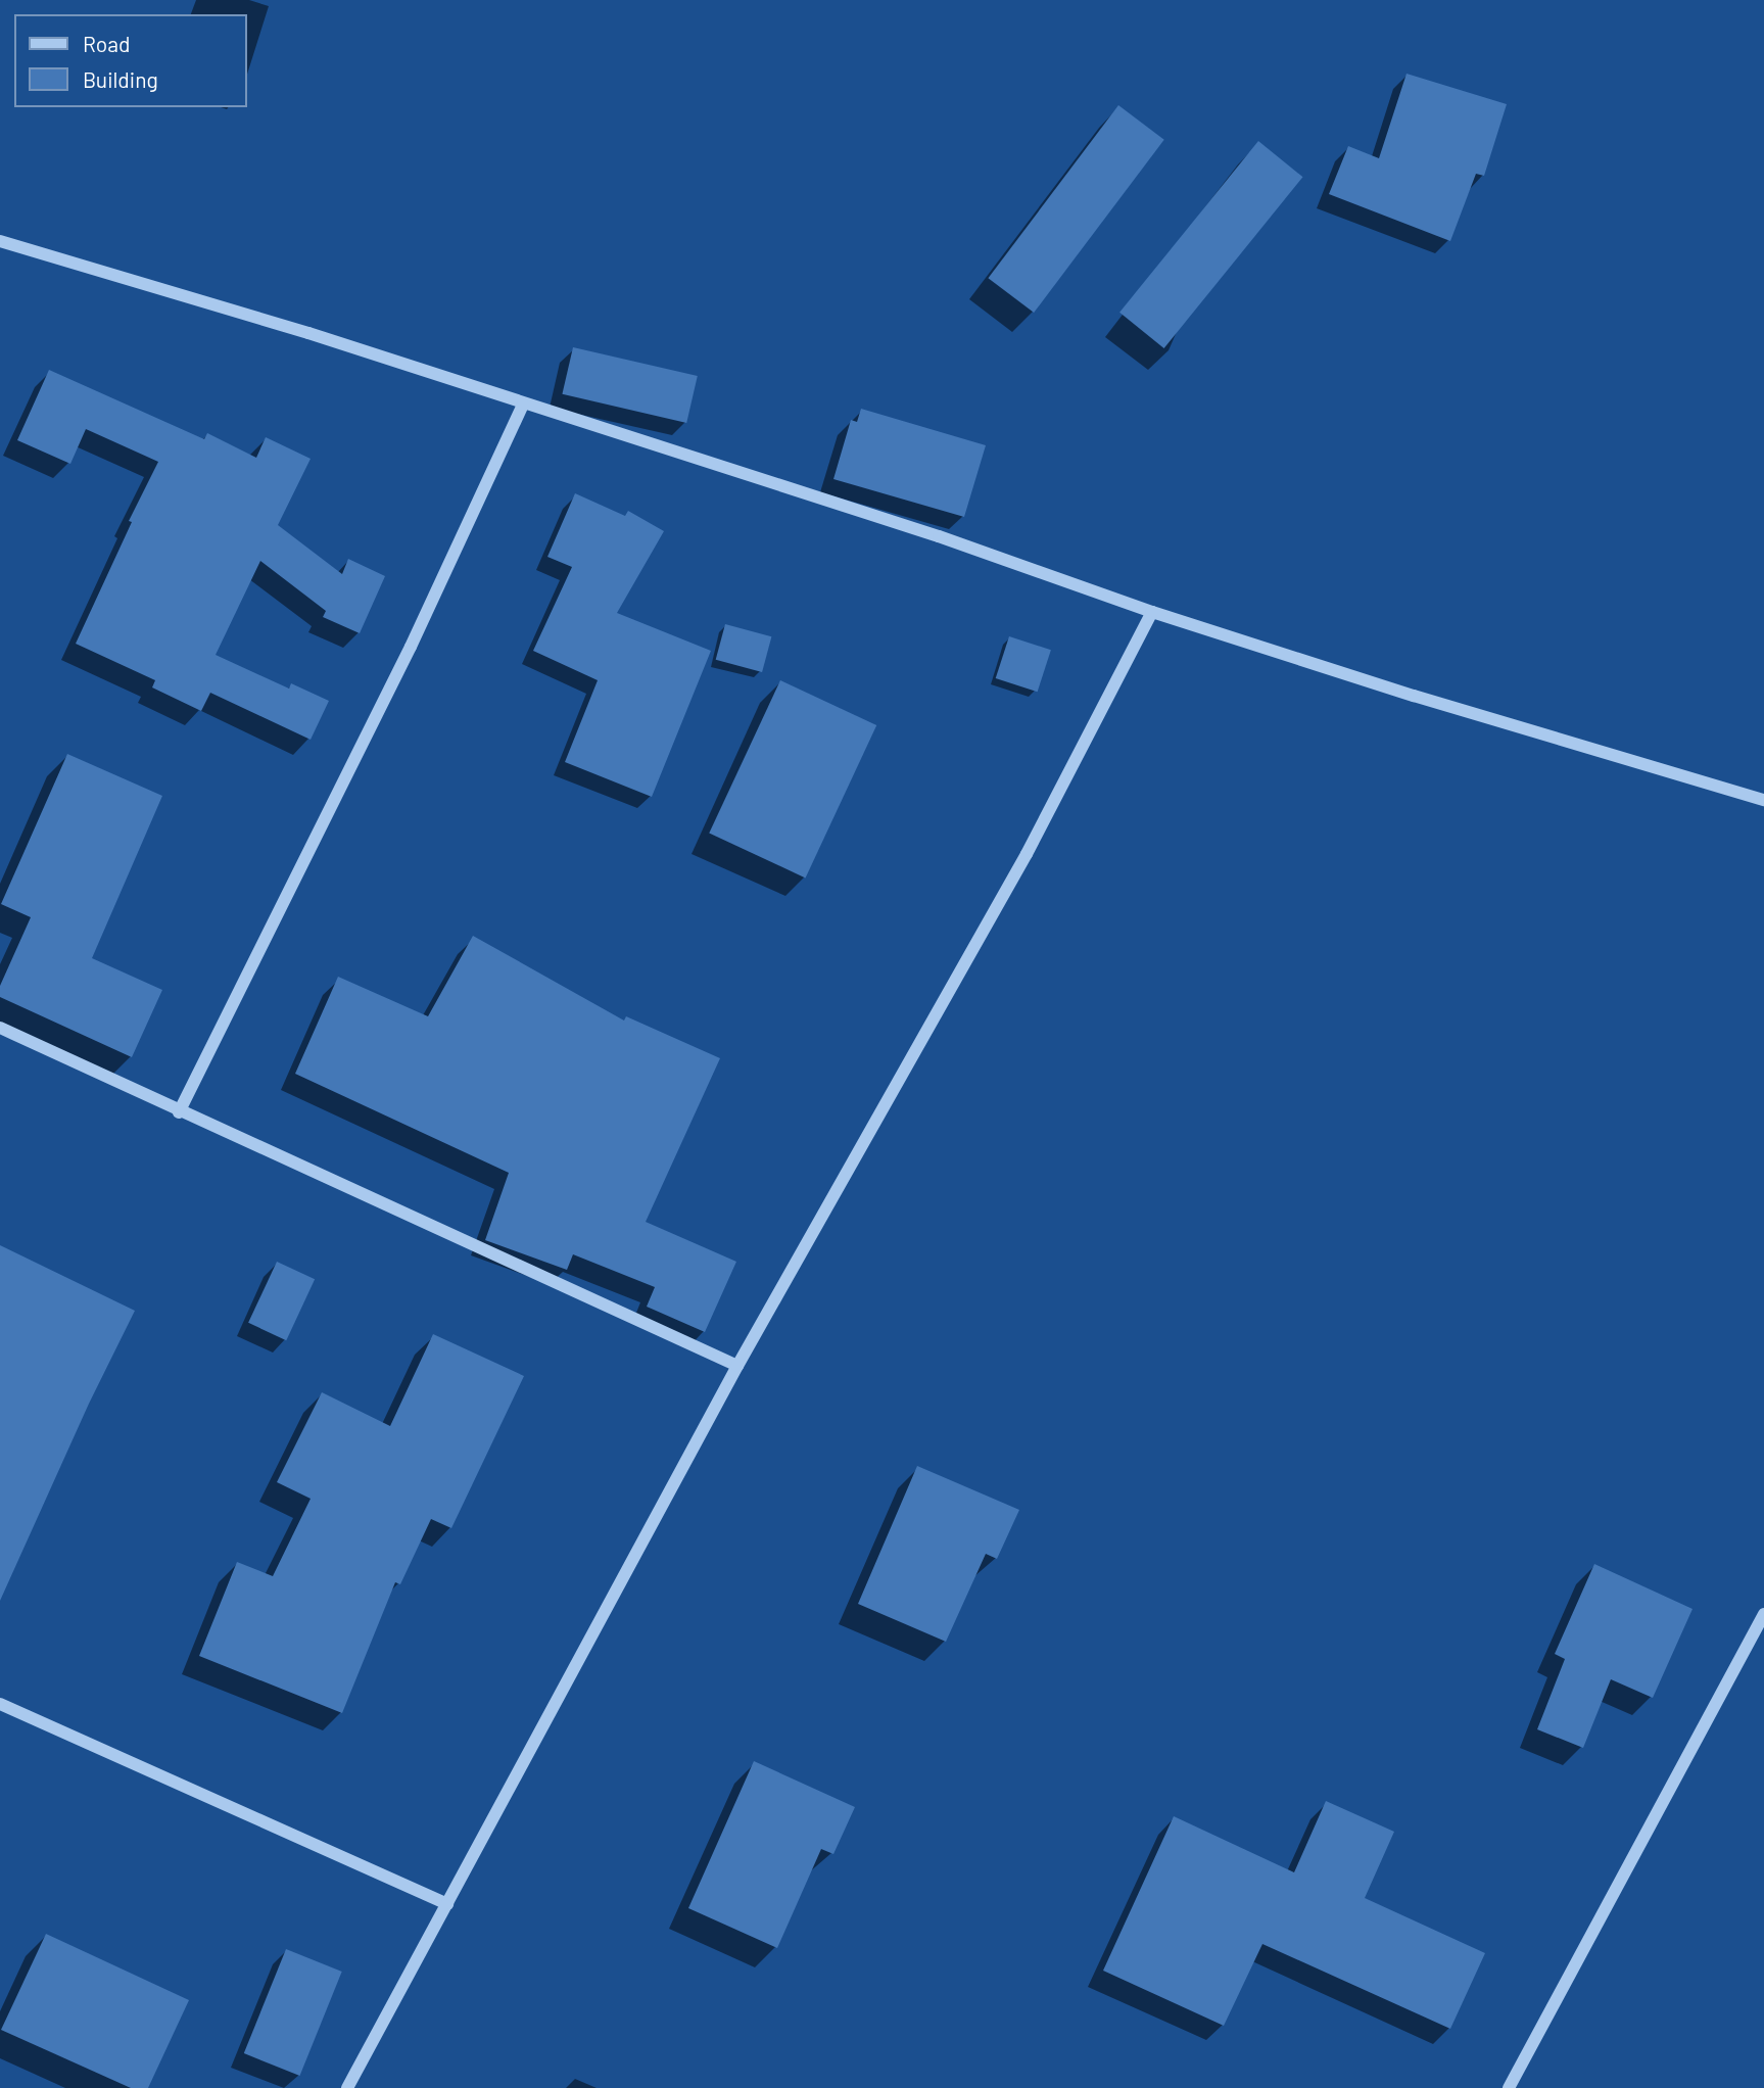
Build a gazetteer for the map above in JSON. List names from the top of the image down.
{
  "legend": ["Road", "Building"]
}
